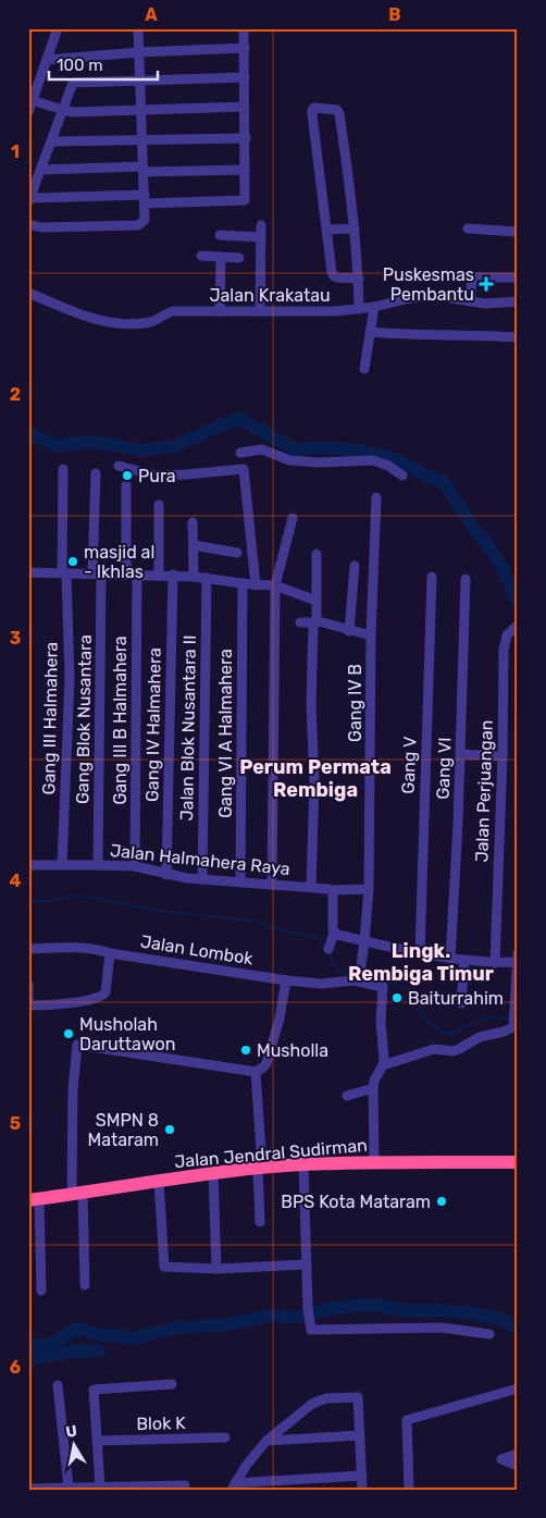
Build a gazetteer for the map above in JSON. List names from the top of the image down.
{
  "streets": {
    "highway": ["Jalan Jendral Sudirman"],
    "street": [
      "Jalan Krakatau",
      "Gang IV B",
      "Gang III Halmahera",
      "Gang Blok Nusantara",
      "Gang III B Halmahera",
      "Gang IV Halmahera",
      "Jalan Blok Nusantara II",
      "Gang VI A Halmahera",
      "Gang V",
      "Gang VI",
      "Jalan Perjuangan",
      "Jalan Halmahera Raya",
      "Jalan Lombok",
      "Blok K"
    ]
  },
  "crossings": [
    ["Gang IV B", "Jalan Halmahera Raya"],
    ["Gang IV B", "Jalan Lombok"],
    ["Gang III Halmahera", "Jalan Halmahera Raya"],
    ["Gang Blok Nusantara", "Jalan Halmahera Raya"],
    ["Gang III B Halmahera", "Jalan Halmahera Raya"],
    ["Gang IV Halmahera", "Jalan Halmahera Raya"],
    ["Jalan Blok Nusantara II", "Jalan Halmahera Raya"],
    ["Gang VI A Halmahera", "Jalan Halmahera Raya"]
  ],
  "districts": ["Perum Permata Rembiga", "Lingk. Rembiga Timur"],
  "places": {
    "health": ["Puskesmas Pembantu"],
    "other": [
      "Pura",
      "masjid al - Ikhlas",
      "Baiturrahim",
      "Musholah Daruttawon",
      "Musholla",
      "SMPN 8 Mataram",
      "BPS Kota Mataram"
    ]
  },
  "scale_bar": "100 m",
  "north": "top",
  "grid": {
    "columns": ["A", "B"],
    "rows": [
      "1",
      "2",
      "3",
      "4",
      "5",
      "6"
    ]
  }
}
